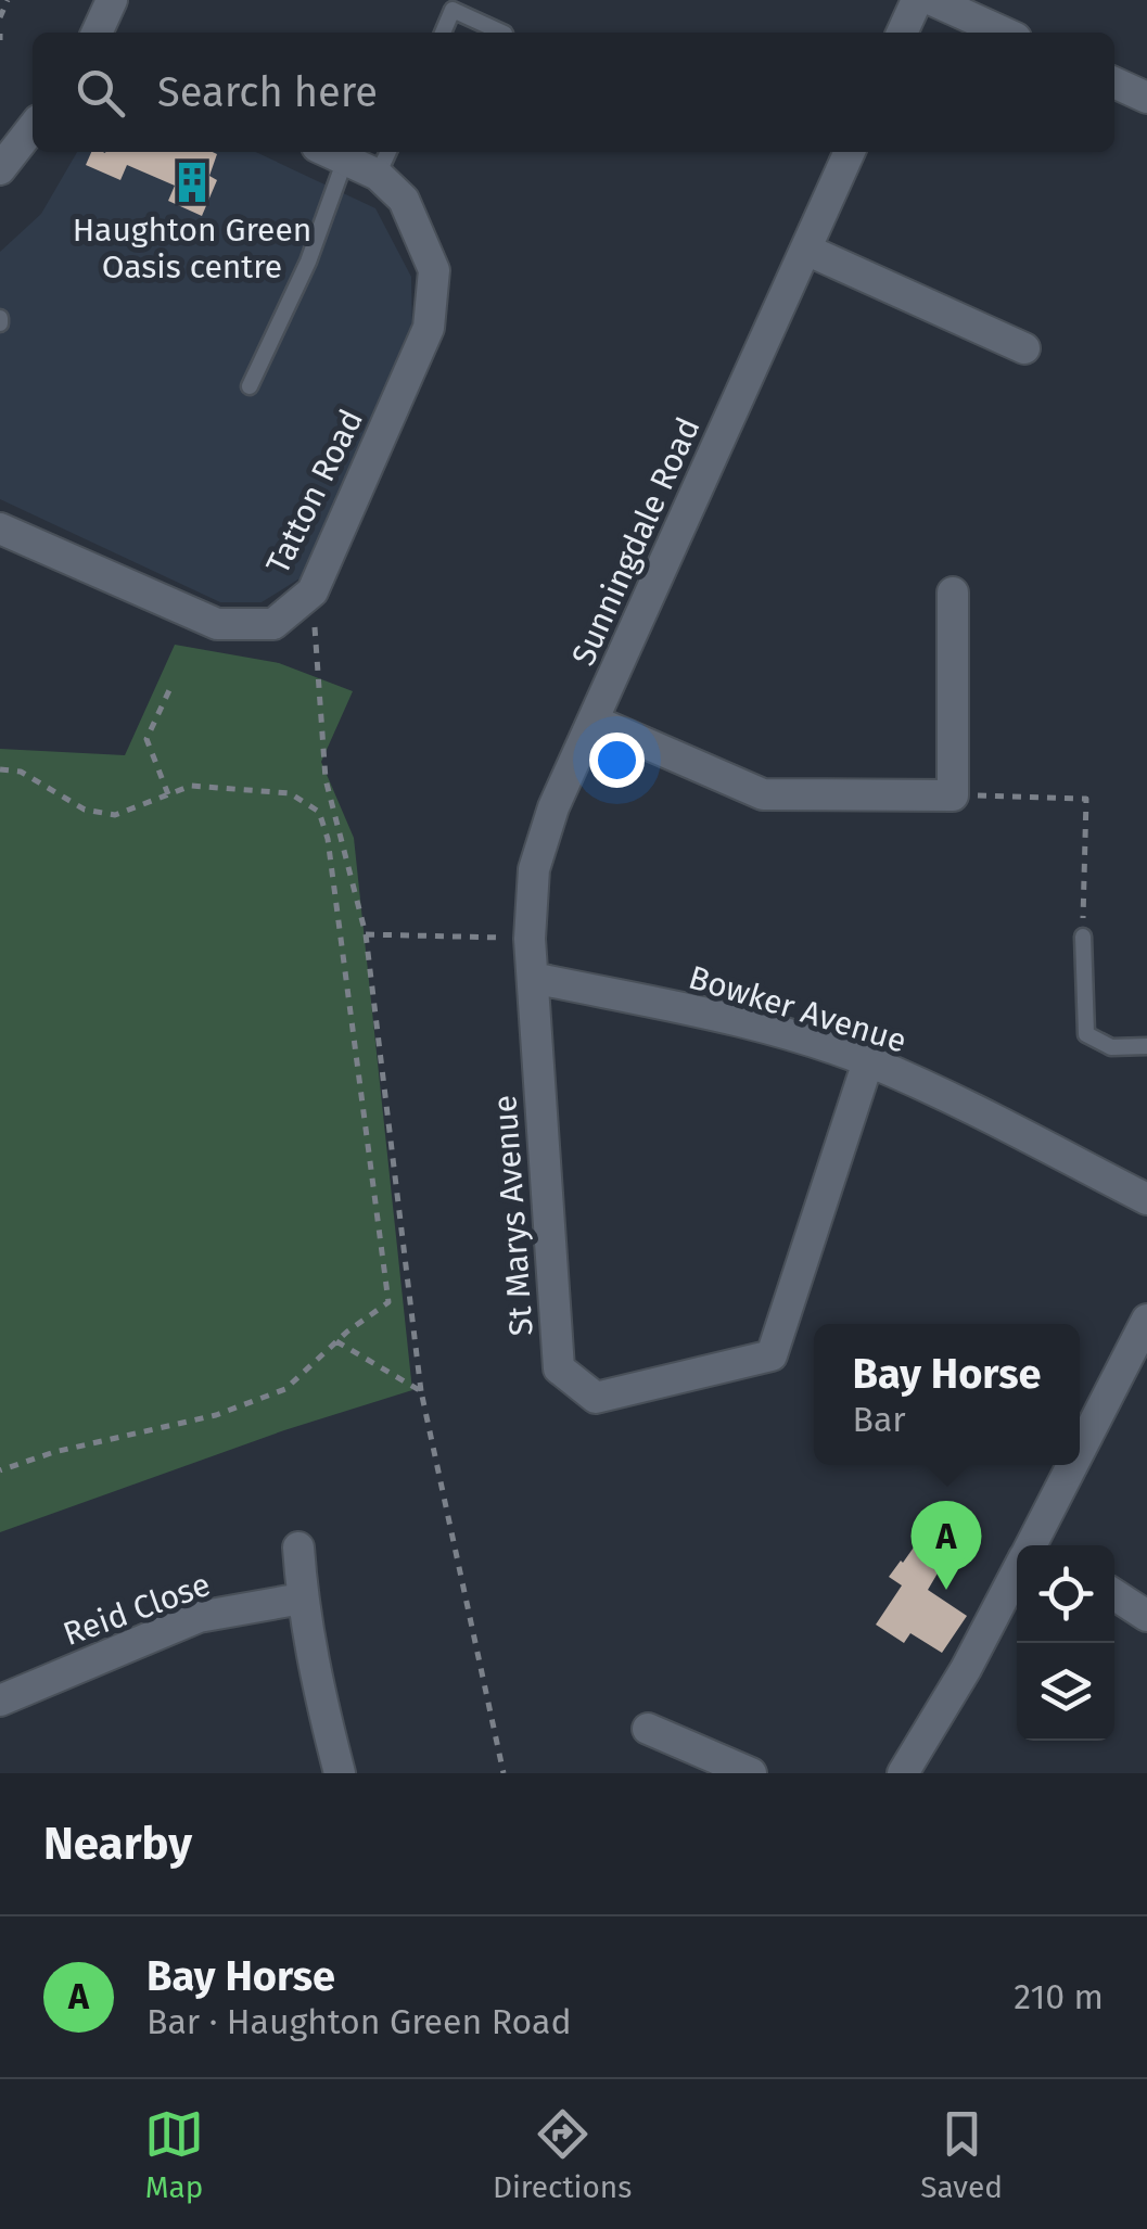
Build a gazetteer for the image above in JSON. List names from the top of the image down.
{
  "streets": {
    "street": [
      "Tatton Road",
      "Sunningdale Road",
      "Bowker Avenue",
      "St Marys Avenue",
      "Reid Close"
    ]
  },
  "crossings": [
    ["Sunningdale Road", "Bowker Avenue"],
    ["Sunningdale Road", "St Marys Avenue"],
    ["Bowker Avenue", "St Marys Avenue"]
  ],
  "places": {
    "building": ["Haughton Green Oasis centre"]
  },
  "page": {
    "search": "Search here",
    "popup": ["Bay Horse", "Bar"],
    "pins": "A",
    "heading": "Nearby",
    "list": [
      {
        "mark": "A",
        "name": "Bay Horse",
        "note": "Bar · Haughton Green Road",
        "value": "210 m"
      }
    ],
    "nav": ["Map", "Directions", "Saved"]
  }
}
